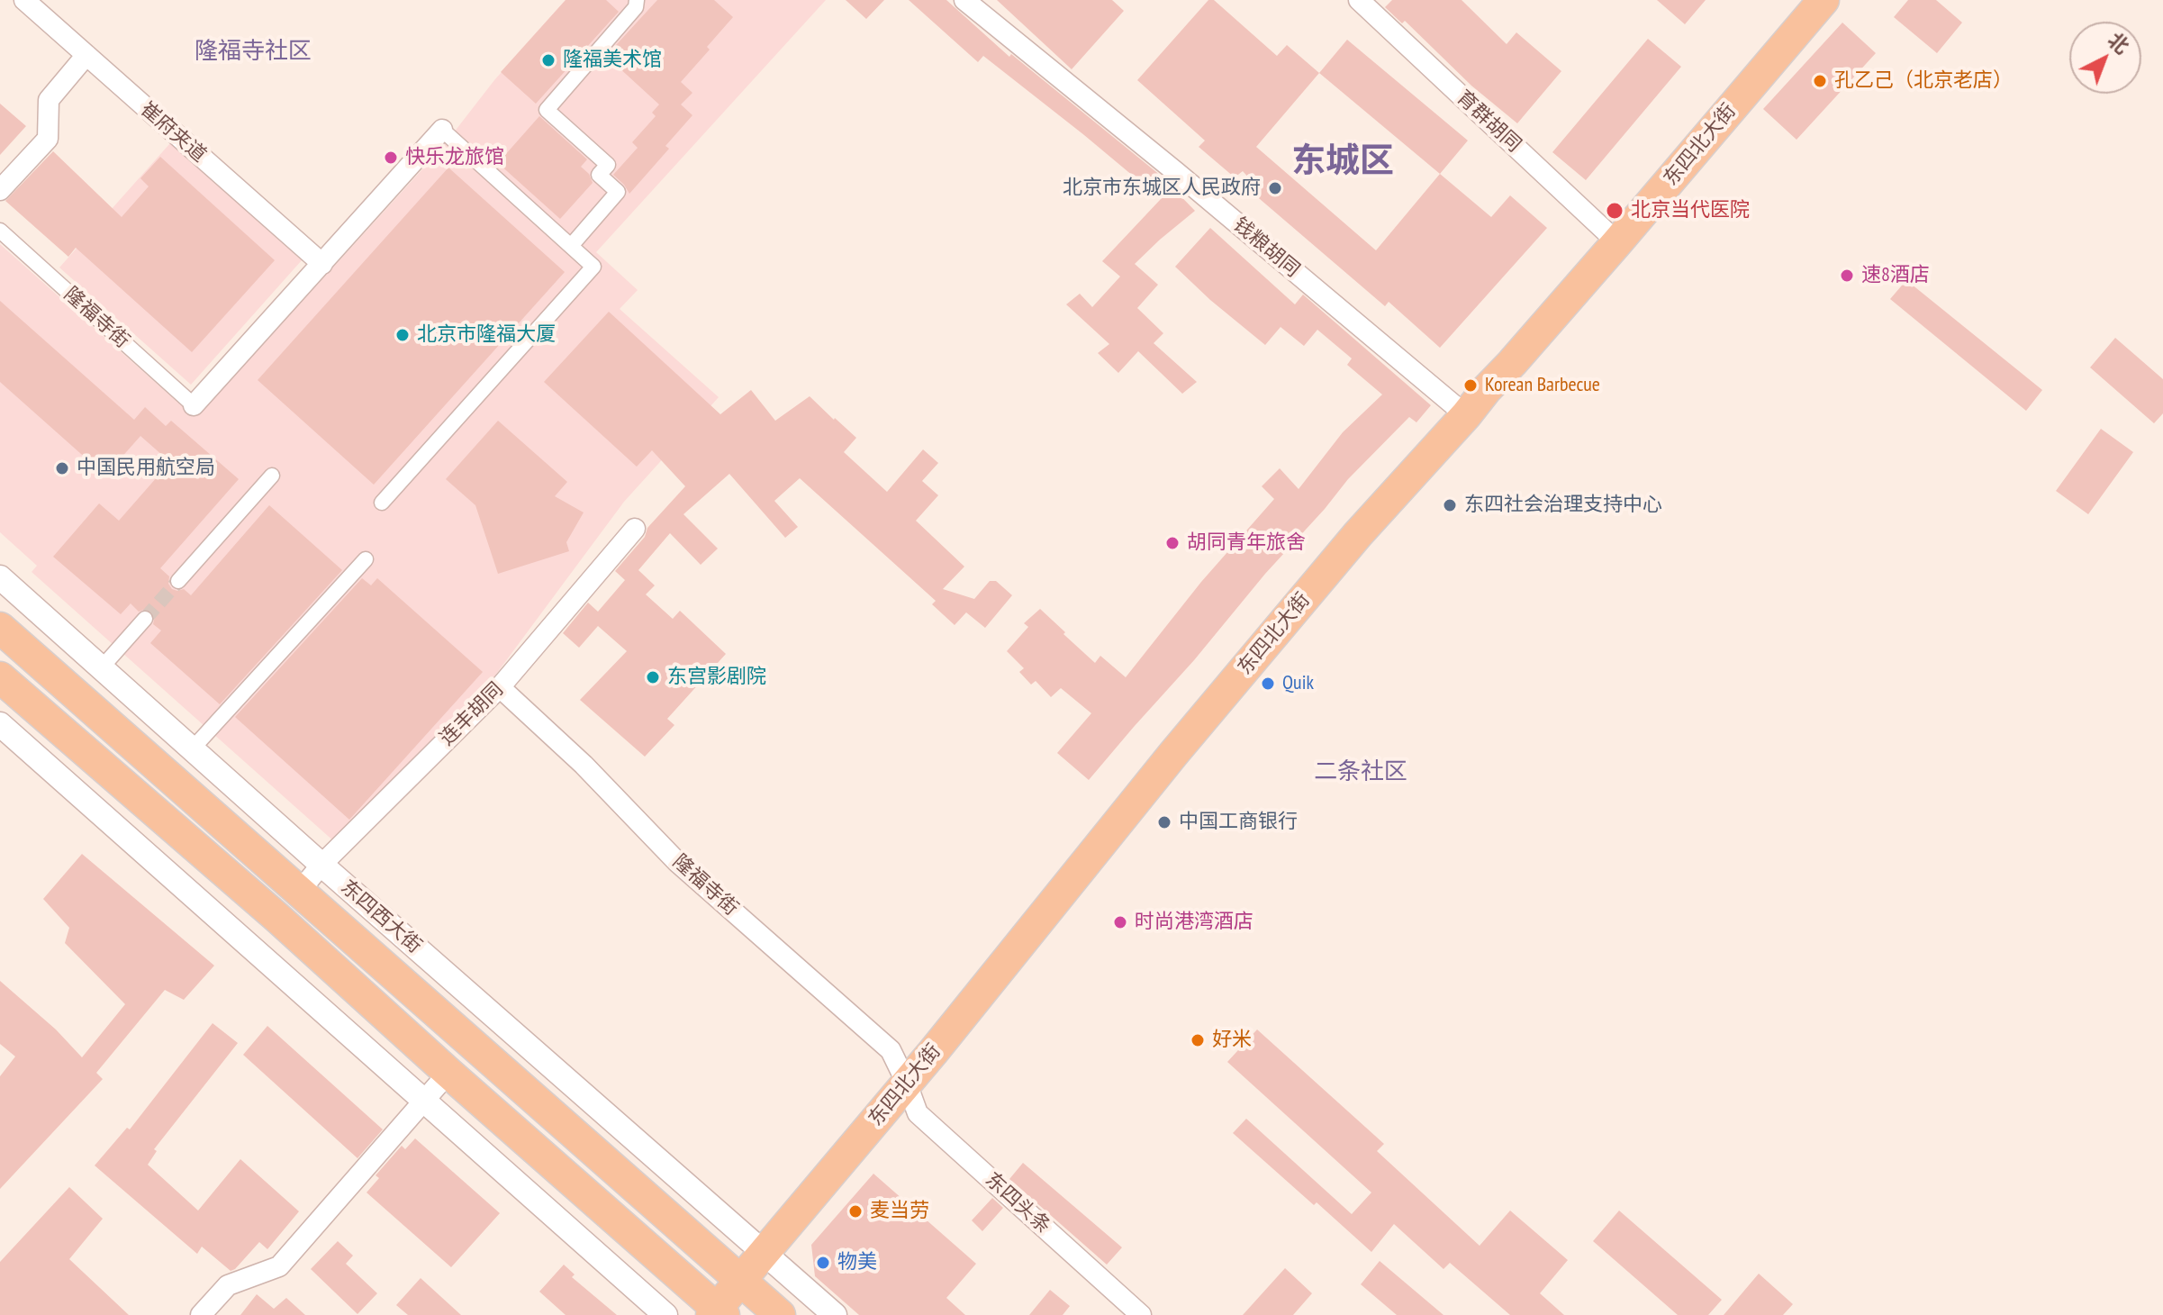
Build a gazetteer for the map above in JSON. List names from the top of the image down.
{
  "streets": {
    "main road": ["东四北大街", "东四西大街"],
    "street": [
      "育群胡同",
      "崔府夹道",
      "钱粮胡同",
      "隆福寺街",
      "连丰胡同",
      "东四头条"
    ]
  },
  "crossings": [
    ["育群胡同", "东四北大街"],
    ["东四北大街", "钱粮胡同"],
    ["东四北大街", "隆福寺街"],
    ["东四北大街", "东四西大街"],
    ["东四北大街", "东四头条"],
    ["隆福寺街", "连丰胡同"],
    ["隆福寺街", "东四头条"],
    ["连丰胡同", "东四西大街"]
  ],
  "districts": ["隆福寺社区", "东城区", "二条社区"],
  "places": [
    "隆福美术馆",
    "孔乙己（北京老店）",
    "快乐龙旅馆",
    "北京市东城区人民政府",
    "北京当代医院",
    "速8酒店",
    "北京市隆福大厦",
    "Korean Barbecue",
    "中国民用航空局",
    "东四社会治理支持中心",
    "胡同青年旅舍",
    "东宫影剧院",
    "Quik",
    "中国工商银行",
    "时尚港湾酒店",
    "好米",
    "麦当劳",
    "物美"
  ],
  "north": "top right"
}
